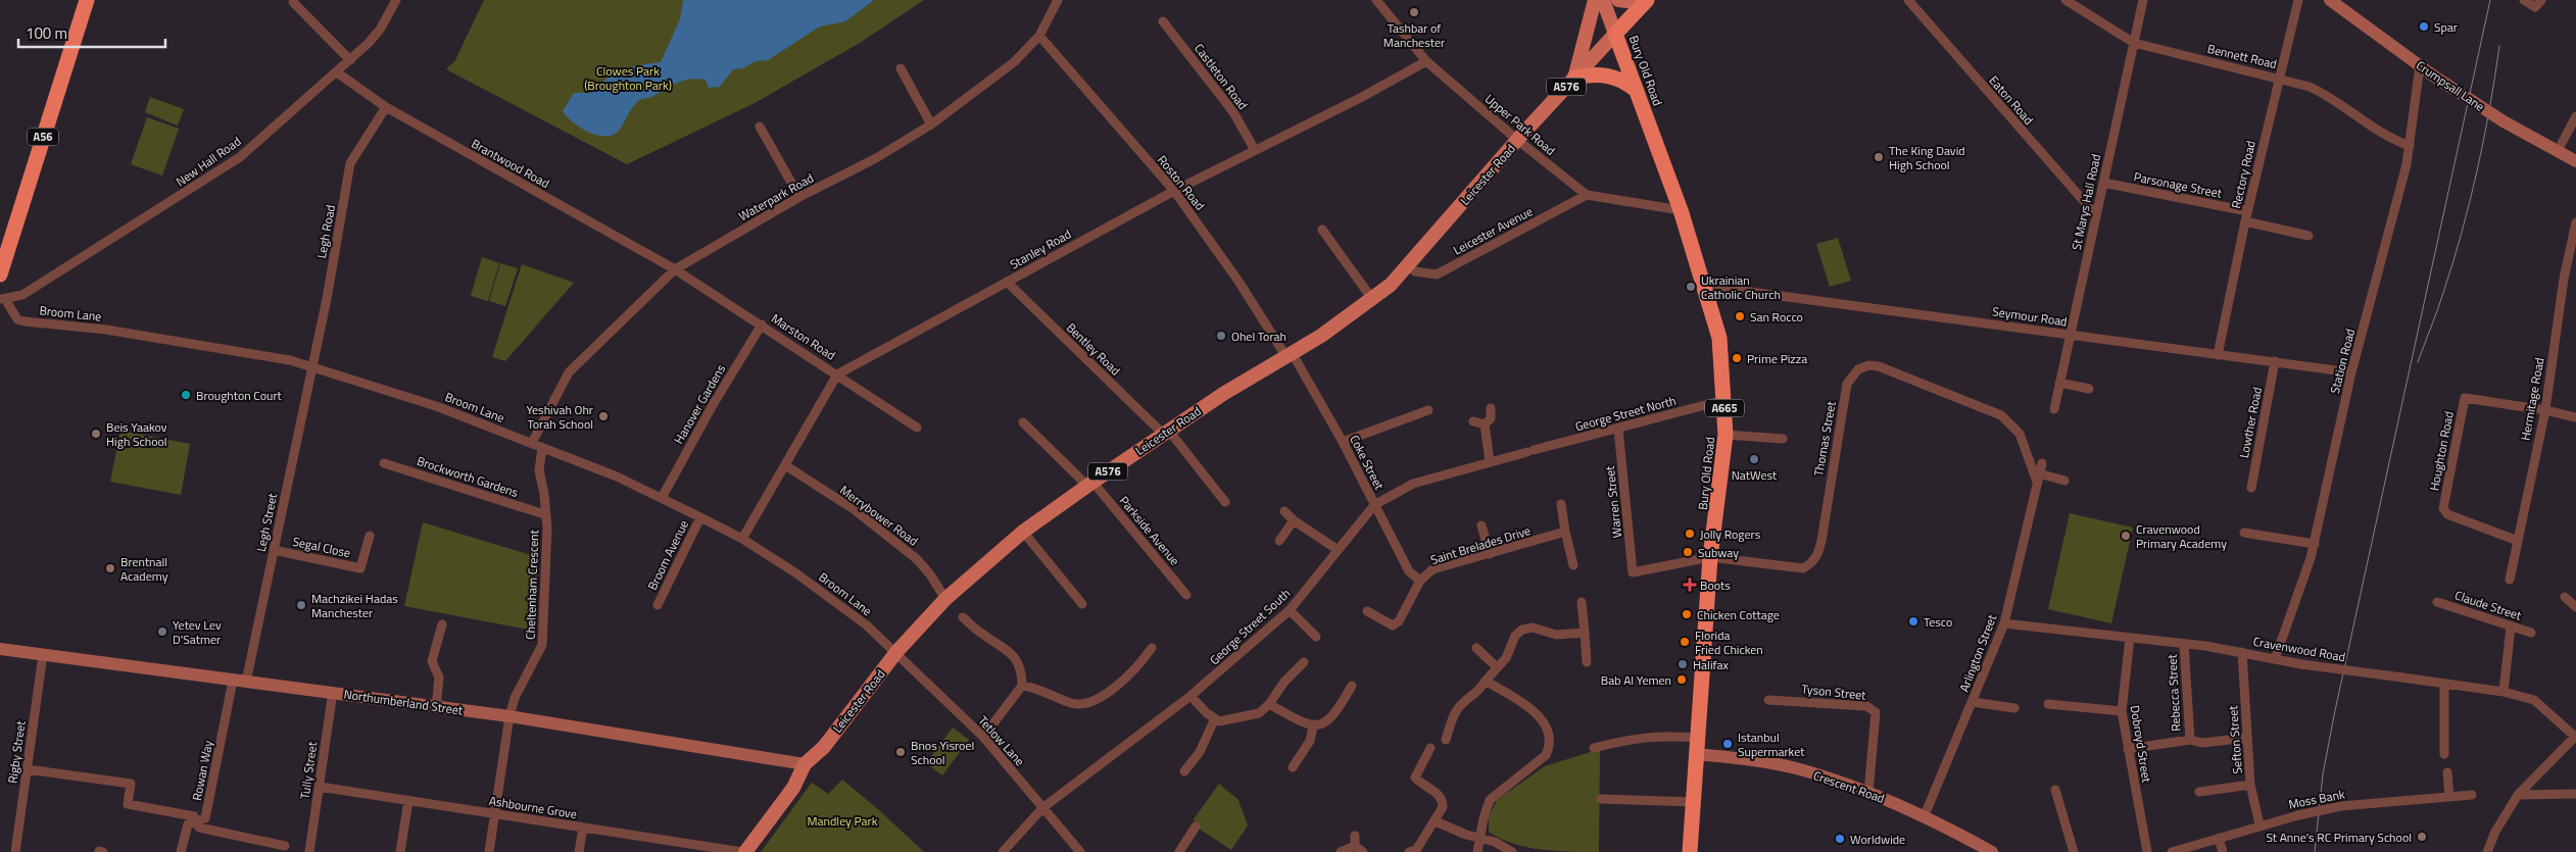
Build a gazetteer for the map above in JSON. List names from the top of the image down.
{
  "streets": {
    "highway": [
      "Bury Old Road",
      "A576",
      "A56",
      "A665"
    ],
    "main road": ["Leicester Road"],
    "street": [
      "Bennett Road",
      "Castleton Road",
      "Crumpsall Lane",
      "Eaton Road",
      "Upper Park Road",
      "New Hall Road",
      "Brantwood Road",
      "Rectory Road",
      "Roston Road",
      "Parsonage Street",
      "Waterpark Road",
      "St Marys Hall Road",
      "Leicester Avenue",
      "Legh Road",
      "Stanley Road",
      "Broom Lane",
      "Seymour Road",
      "Marston Road",
      "Bentley Road",
      "Station Road",
      "Hermitage Road",
      "Hanover Gardens",
      "George Street North",
      "Lowther Road",
      "Thomas Street",
      "Houghton Road",
      "Coke Street",
      "Brockworth Gardens",
      "Warren Street",
      "Merrybower Road",
      "Legh Street",
      "Parkside Avenue",
      "Saint Brelades Drive",
      "Segal Close",
      "Broom Avenue",
      "Cheltenham Crescent",
      "Claude Street",
      "George Street South",
      "Cravenwood Road",
      "Arlington Street",
      "Tyson Street",
      "Rebecca Street",
      "Northumberland Street",
      "Sefton Street",
      "Tetlow Lane",
      "Dobroyd Street",
      "Rigby Street",
      "Rowan Way",
      "Tully Street",
      "Crescent Road",
      "Moss Bank",
      "Ashbourne Grove"
    ]
  },
  "crossings": [
    ["Bennett Road", "Rectory Road"],
    ["Bennett Road", "St Marys Hall Road"],
    ["Bennett Road", "Station Road"],
    ["Bury Old Road", "A576"],
    ["Bury Old Road", "Upper Park Road"],
    ["Bury Old Road", "Leicester Road"],
    ["Bury Old Road", "Seymour Road"],
    ["Bury Old Road", "A665"],
    ["Bury Old Road", "George Street North"],
    ["Bury Old Road", "Thomas Street"],
    ["Bury Old Road", "Crescent Road"],
    ["Castleton Road", "Stanley Road"],
    ["Crumpsall Lane", "Station Road"],
    ["A576", "Leicester Road"],
    ["Eaton Road", "St Marys Hall Road"],
    ["Upper Park Road", "Leicester Road"],
    ["Upper Park Road", "Leicester Avenue"],
    ["Upper Park Road", "Stanley Road"],
    ["New Hall Road", "Brantwood Road"],
    ["New Hall Road", "Broom Lane"],
    ["Brantwood Road", "Waterpark Road"],
    ["Brantwood Road", "Legh Road"],
    ["Brantwood Road", "Marston Road"],
    ["Leicester Road", "Roston Road"],
    ["Leicester Road", "Leicester Avenue"],
    ["Leicester Road", "Broom Lane"],
    ["Leicester Road", "Bentley Road"],
    ["Leicester Road", "Coke Street"],
    ["Leicester Road", "Merrybower Road"],
    ["Leicester Road", "Parkside Avenue"],
    ["Leicester Road", "Northumberland Street"],
    ["Leicester Road", "Tetlow Lane"],
    ["Leicester Road", "Ashbourne Grove"],
    ["Rectory Road", "Parsonage Street"],
    ["Rectory Road", "Seymour Road"],
    ["Roston Road", "Waterpark Road"],
    ["Roston Road", "Stanley Road"],
    ["Roston Road", "Coke Street"],
    ["Parsonage Street", "St Marys Hall Road"],
    ["Waterpark Road", "Broom Lane"],
    ["Waterpark Road", "Marston Road"],
    ["St Marys Hall Road", "Seymour Road"],
    ["Legh Road", "Broom Lane"],
    ["Legh Road", "Legh Street"],
    ["Stanley Road", "Marston Road"],
    ["Stanley Road", "Bentley Road"],
    ["Broom Lane", "Hanover Gardens"],
    ["Broom Lane", "Legh Street"],
    ["Broom Lane", "Broom Avenue"],
    ["Broom Lane", "Cheltenham Crescent"],
    ["Broom Lane", "Tetlow Lane"],
    ["Seymour Road", "Station Road"],
    ["Seymour Road", "Lowther Road"],
    ["Marston Road", "Hanover Gardens"],
    ["Station Road", "Cravenwood Road"],
    ["Hermitage Road", "Houghton Road"],
    ["A665", "Crescent Road"],
    ["George Street North", "Warren Street"],
    ["George Street North", "George Street South"],
    ["Thomas Street", "Warren Street"],
    ["Thomas Street", "Arlington Street"],
    ["Coke Street", "Saint Brelades Drive"],
    ["Coke Street", "George Street South"],
    ["Brockworth Gardens", "Cheltenham Crescent"],
    ["Legh Street", "Segal Close"],
    ["Legh Street", "Northumberland Street"],
    ["Cheltenham Crescent", "Northumberland Street"],
    ["Cheltenham Crescent", "Ashbourne Grove"],
    ["George Street South", "Tetlow Lane"],
    ["Cravenwood Road", "Arlington Street"],
    ["Cravenwood Road", "Rebecca Street"],
    ["Cravenwood Road", "Sefton Street"],
    ["Cravenwood Road", "Dobroyd Street"],
    ["Arlington Street", "Crescent Road"],
    ["Tyson Street", "Crescent Road"],
    ["Northumberland Street", "Rigby Street"],
    ["Northumberland Street", "Rowan Way"],
    ["Northumberland Street", "Tully Street"],
    ["Sefton Street", "Moss Bank"],
    ["Tully Street", "Ashbourne Grove"]
  ],
  "parks": ["Clowes Park (Broughton Park)", "Mandley Park"],
  "places": {
    "other": [
      "Tashbar of Manchester",
      "Spar",
      "The King David High School",
      "Ukrainian Catholic Church",
      "San Rocco",
      "Ohel Torah",
      "Prime Pizza",
      "Broughton Court",
      "Yeshivah Ohr Torah School",
      "Beis Yaakov High School",
      "NatWest",
      "Jolly Rogers",
      "Cravenwood Primary Academy",
      "Subway",
      "Brentnall Academy",
      "Machzikei Hadas Manchester",
      "Chicken Cottage",
      "Tesco",
      "Yetev Lev D'Satmer",
      "Florida Fried Chicken",
      "Halifax",
      "Bab Al Yemen",
      "Istanbul Supermarket",
      "Bnos Yisroel School",
      "St Anne's RC Primary School",
      "Worldwide"
    ],
    "health": ["Boots"]
  },
  "scale_bar": "100 m"
}
